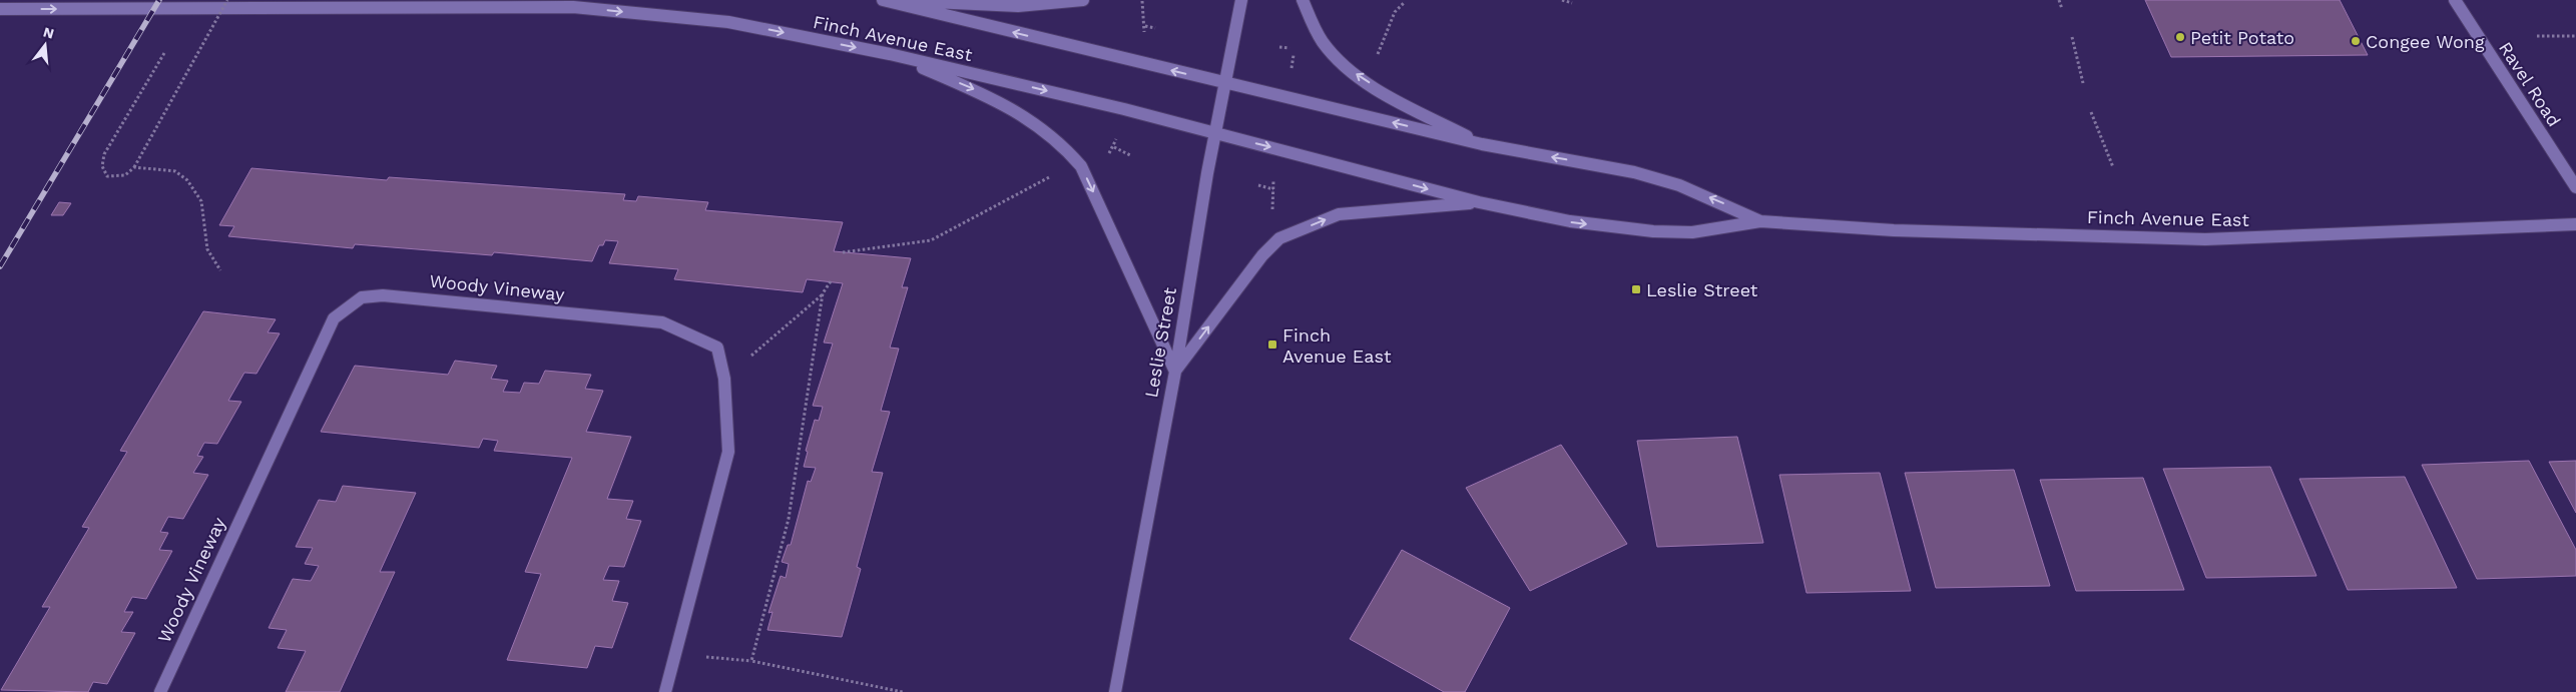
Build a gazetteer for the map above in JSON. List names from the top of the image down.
{
  "streets": {
    "main road": [
      "Finch Avenue East",
      "Ravel Road",
      "Woody Vineway",
      "Leslie Street"
    ]
  },
  "crossings": [
    ["Finch Avenue East", "Leslie Street"]
  ],
  "places": {
    "other": ["Petit Potato", "Congee Wong"],
    "transit": ["Leslie Street", "Finch Avenue East"]
  },
  "north": "top"
}
